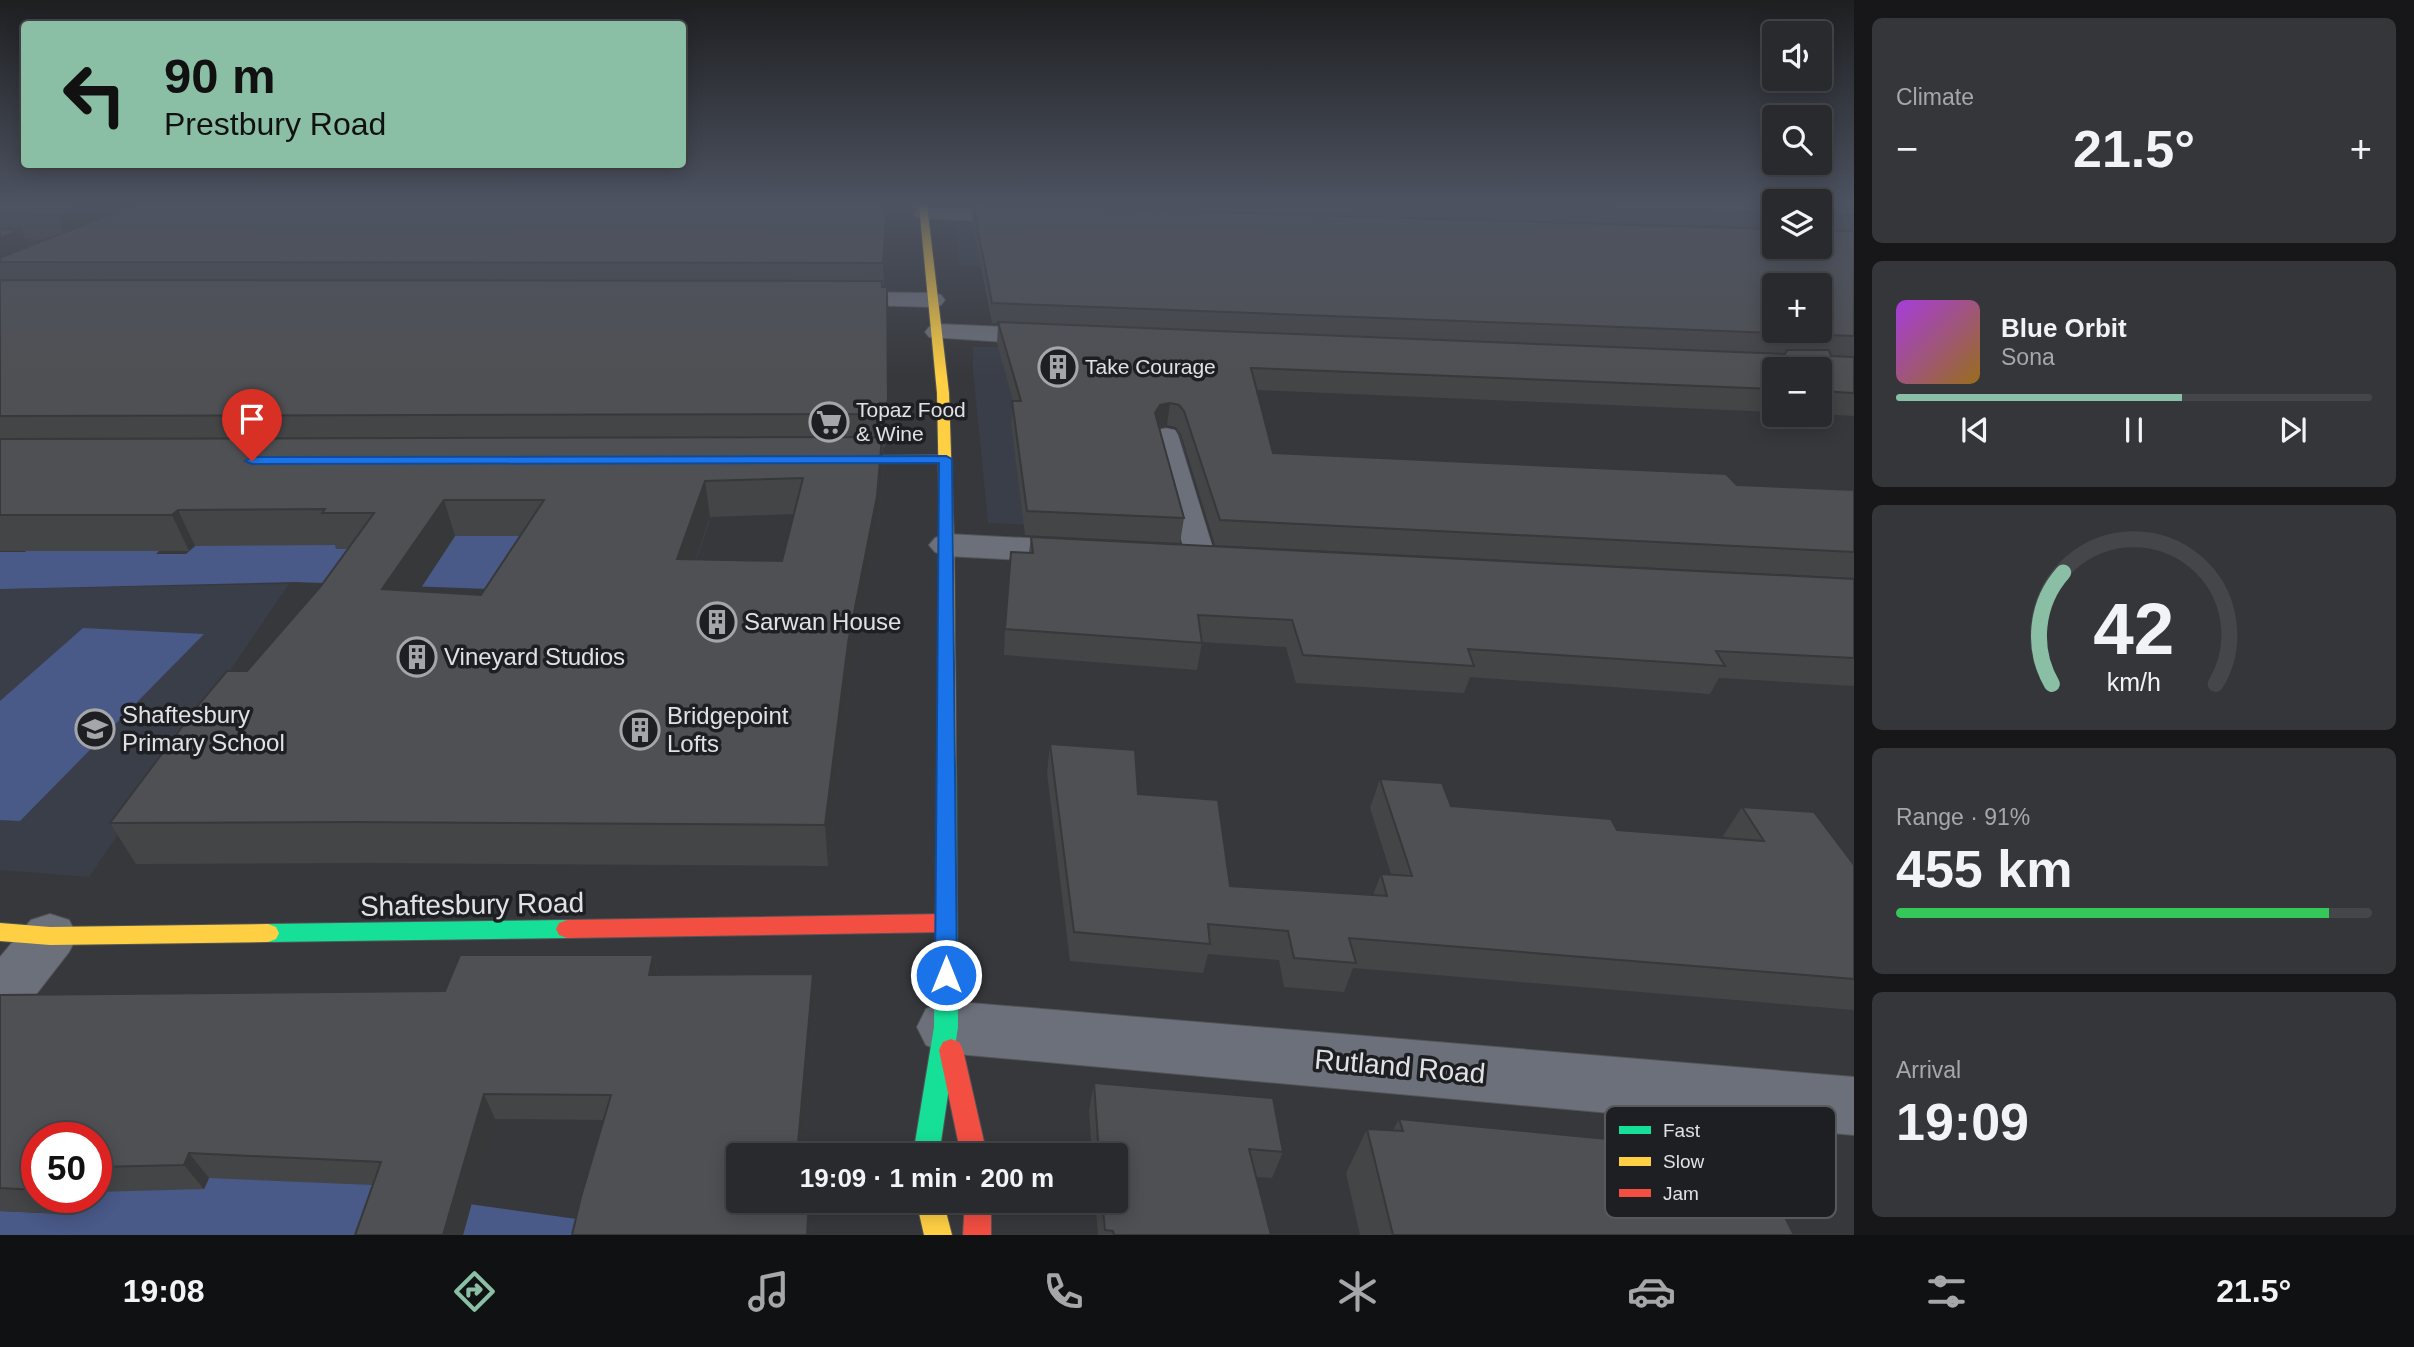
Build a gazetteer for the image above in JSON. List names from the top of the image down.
{
  "streets": {
    "main road": ["Shaftesbury Road"],
    "street": ["Rutland Road"]
  },
  "places": {
    "building": [
      "Take Courage",
      "Sarwan House",
      "Vineyard Studios",
      "Bridgepoint Lofts"
    ],
    "supermarket": ["Topaz Food & Wine"],
    "school or university": ["Shaftesbury Primary School"]
  },
  "legend": ["Fast", "Slow", "Jam"],
  "page": {
    "tile": [
      "Climate",
      ["Range · 91%", "455 km"],
      ["Arrival", "19:09"]
    ],
    "map_buttons": ["+", "−"],
    "turn": ["90 m", "Prestbury Road"],
    "heat": ["−", "21.5°", "+"],
    "song": ["Blue Orbit", "Sona"],
    "limit": "50",
    "trip": "19:09 · 1 min · 200 m",
    "tabs": ["19:08", "21.5°"],
    "gauge": ["42", "km/h"]
  }
}
